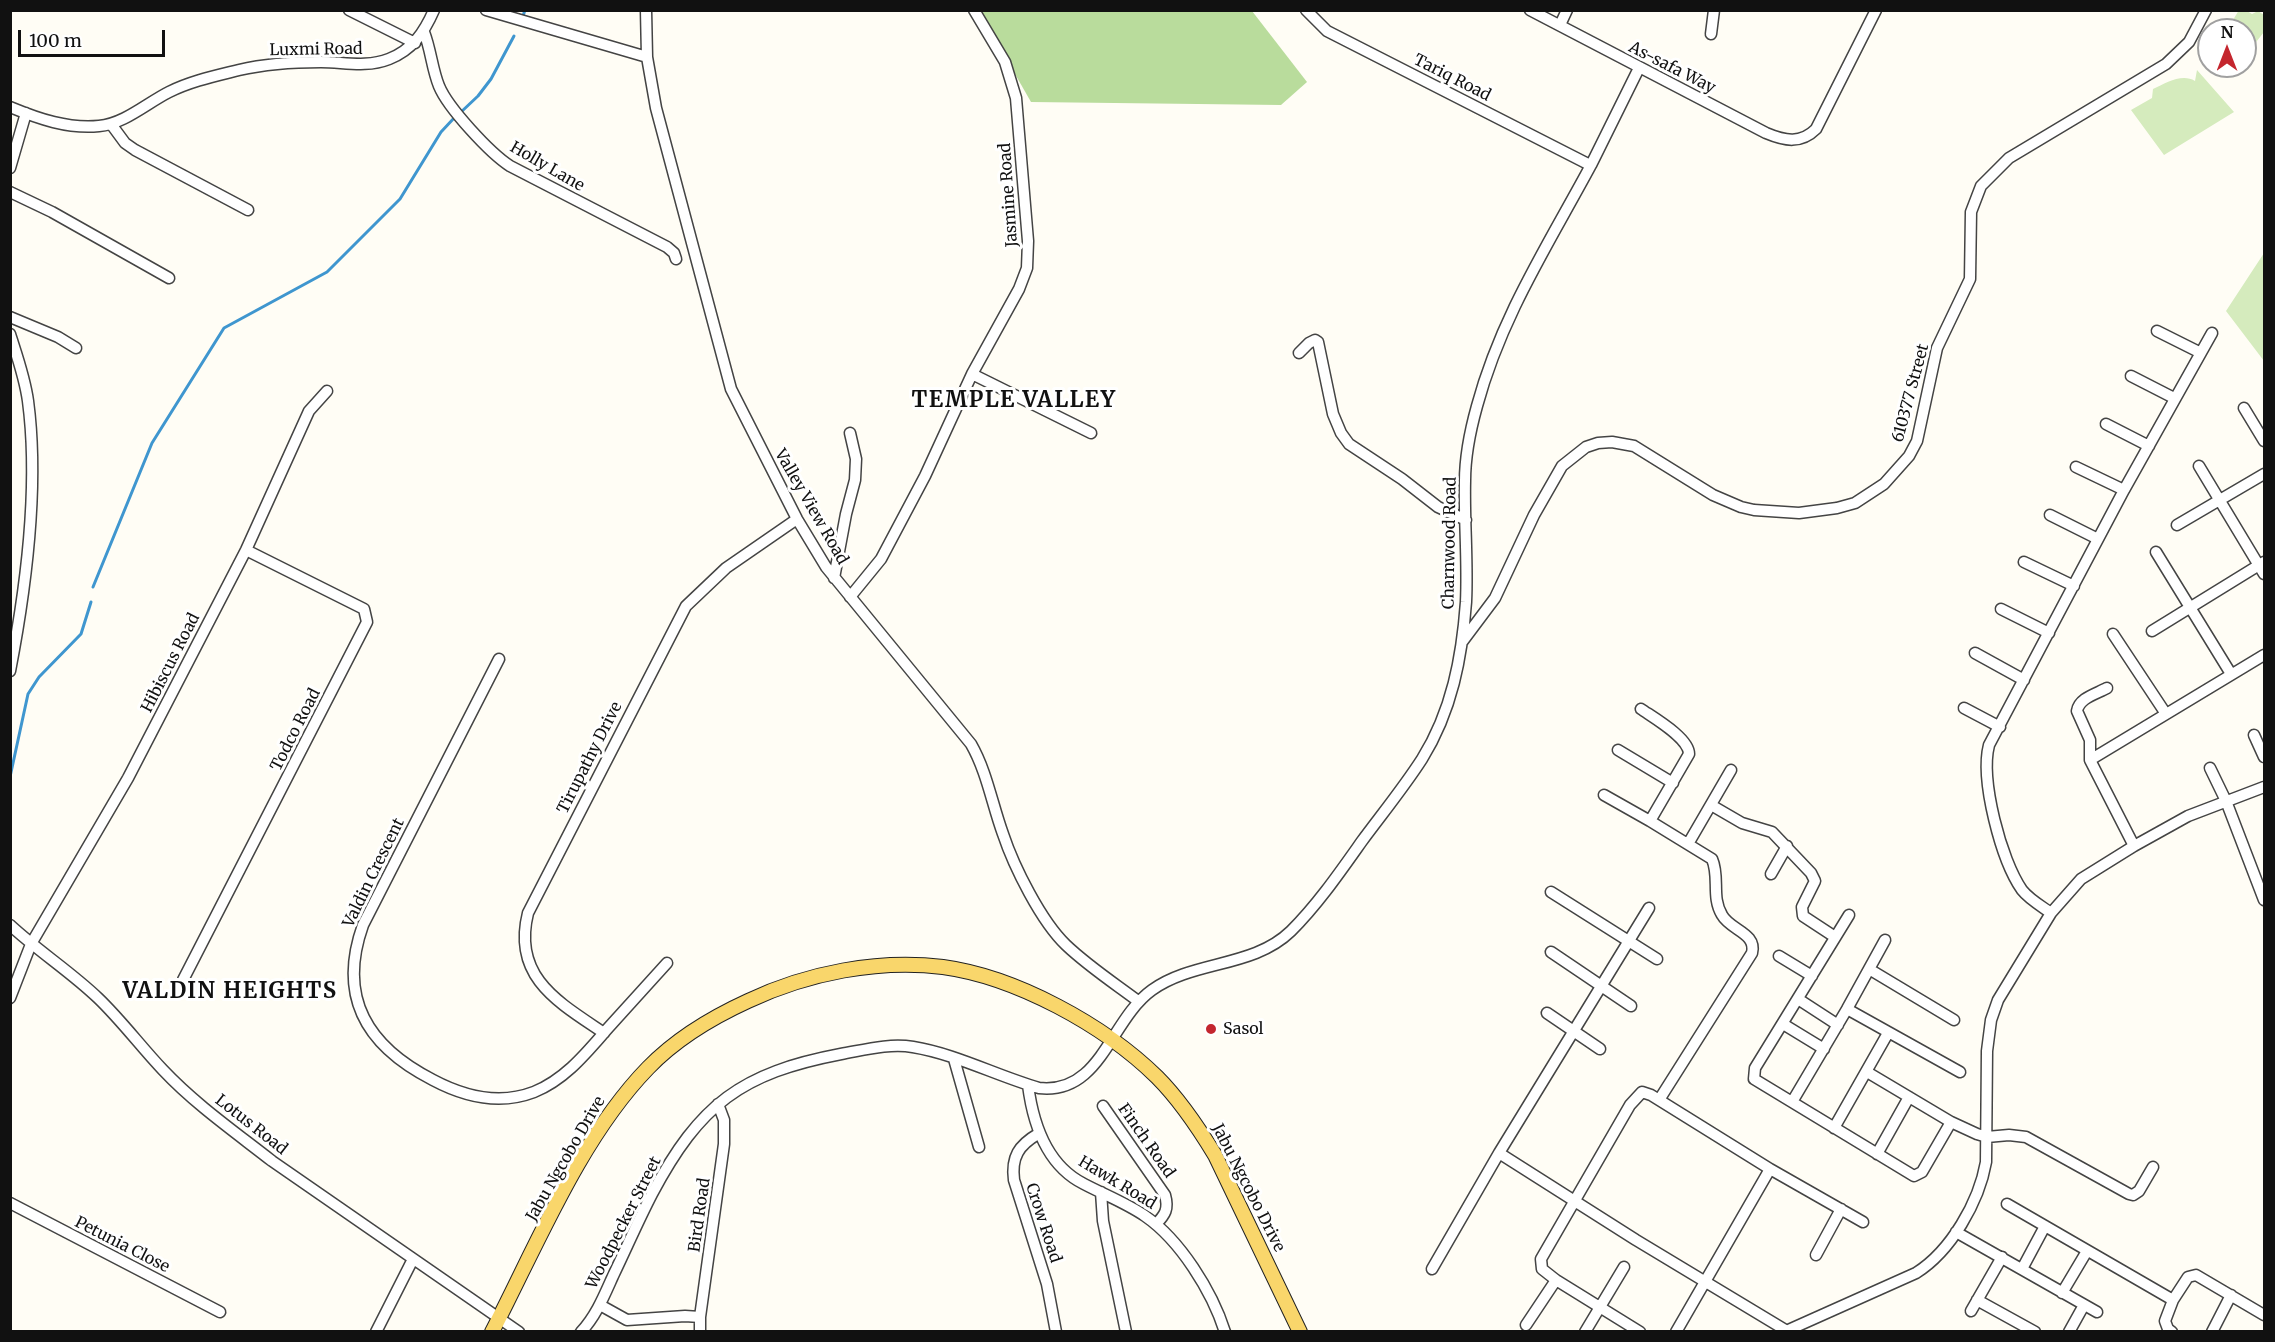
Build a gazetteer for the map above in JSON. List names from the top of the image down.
{
  "streets": {
    "main road": ["Jabu Ngcobo Drive"],
    "street": [
      "Luxmi Road",
      "As-safa Way",
      "Tariq Road",
      "Holly Lane",
      "Jasmine Road",
      "610377 Street",
      "Valley View Road",
      "Charnwood Road",
      "Hibiscus Road",
      "Todco Road",
      "Tirupathy Drive",
      "Valdin Crescent",
      "Lotus Road",
      "Finch Road",
      "Hawk Road",
      "Bird Road",
      "Woodpecker Street",
      "Crow Road",
      "Petunia Close"
    ]
  },
  "crossings": [
    ["Luxmi Road", "Holly Lane"],
    ["As-safa Way", "Charnwood Road"],
    ["Tariq Road", "Charnwood Road"],
    ["Jasmine Road", "Valley View Road"],
    ["610377 Street", "Charnwood Road"],
    ["Valley View Road", "Charnwood Road"],
    ["Valley View Road", "Tirupathy Drive"],
    ["Charnwood Road", "Jabu Ngcobo Drive"],
    ["Charnwood Road", "Woodpecker Street"],
    ["Hibiscus Road", "Todco Road"],
    ["Hibiscus Road", "Lotus Road"],
    ["Tirupathy Drive", "Valdin Crescent"],
    ["Lotus Road", "Jabu Ngcobo Drive"],
    ["Finch Road", "Hawk Road"],
    ["Jabu Ngcobo Drive", "Woodpecker Street"],
    ["Hawk Road", "Woodpecker Street"],
    ["Hawk Road", "Crow Road"],
    ["Bird Road", "Woodpecker Street"]
  ],
  "districts": ["TEMPLE VALLEY", "VALDIN HEIGHTS"],
  "places": ["Sasol"],
  "scale_bar": "100 m",
  "north": "top"
}
